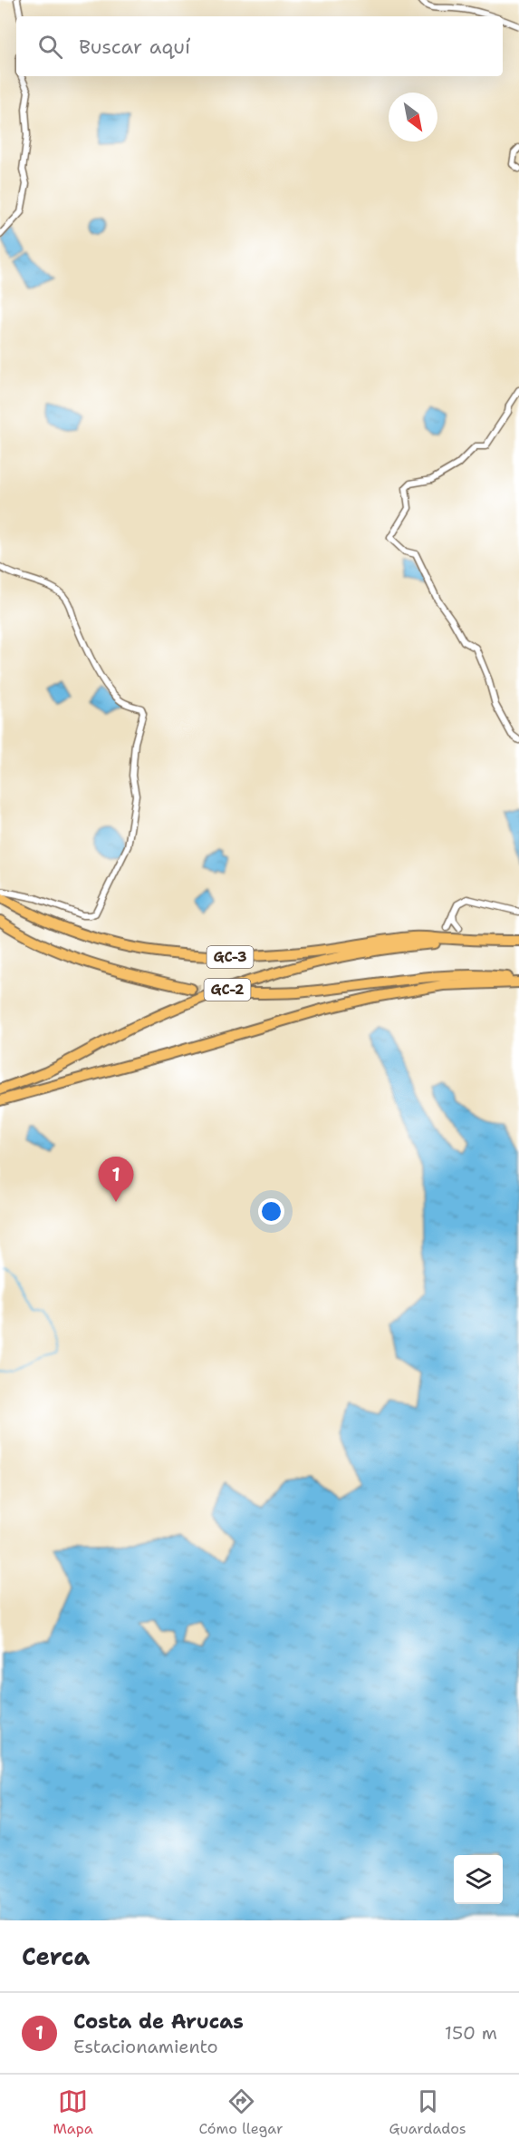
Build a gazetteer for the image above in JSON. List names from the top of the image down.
{
  "streets": {
    "highway": ["GC-3", "GC-2"]
  },
  "crossings": [
    ["GC-3", "GC-2"]
  ],
  "north": "bottom right",
  "page": {
    "search": "Buscar aquí",
    "pins": "1",
    "heading": "Cerca",
    "list": [
      {
        "mark": "1",
        "name": "Costa de Arucas",
        "note": "Estacionamiento",
        "value": "150 m"
      }
    ],
    "nav": ["Mapa", "Cómo llegar", "Guardados"]
  }
}
